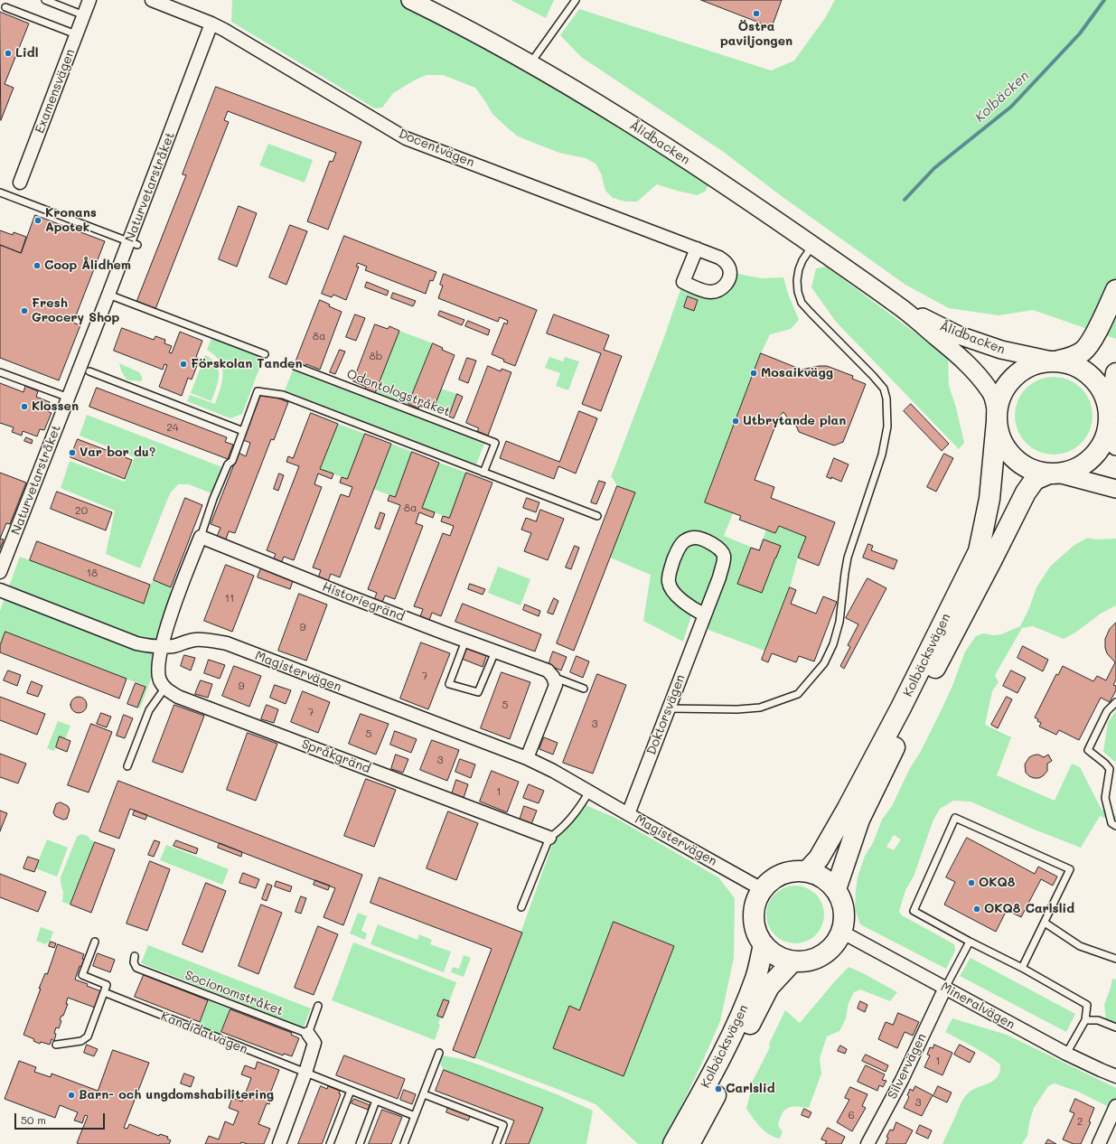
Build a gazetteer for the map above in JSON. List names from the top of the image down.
{
  "streets": {
    "highway": ["Kolbäcksvägen"],
    "main road": ["Ålidbacken"],
    "street": [
      "Examensvägen",
      "Docentvägen",
      "Naturvetarstråket",
      "Historiegränd",
      "Magistervägen",
      "Doktorsvägen",
      "Språkgränd",
      "Mineralvägen",
      "Silvervägen"
    ],
    "lane": ["Odontologstråket", "Socionomstråket", "Kandidatvägen"]
  },
  "crossings": [
    ["Ålidbacken", "Kolbäcksvägen"],
    ["Docentvägen", "Naturvetarstråket"],
    ["Kolbäcksvägen", "Magistervägen"],
    ["Kolbäcksvägen", "Mineralvägen"],
    ["Magistervägen", "Doktorsvägen"],
    ["Magistervägen", "Mineralvägen"],
    ["Mineralvägen", "Silvervägen"]
  ],
  "water": ["Kolbäcken"],
  "places": [
    "Östra paviljongen",
    "Lidl",
    "Kronans Apotek",
    "Coop Ålidhem",
    "Fresh Grocery Shop",
    "Förskolan Tanden",
    "Mosaikvägg",
    "Klossen",
    "Utbrytande plan",
    "Var bor du?",
    "OKQ8",
    "OKQ8 Carlslid",
    "Carlslid",
    "Barn- och ungdomshabilitering"
  ],
  "house_numbers": [
    "8a",
    "8b",
    "24",
    "8a",
    "20",
    "18",
    "11",
    "9",
    "7",
    "9",
    "5",
    "7",
    "3",
    "5",
    "3",
    "1",
    "1",
    "3",
    "6",
    "2"
  ],
  "scale_bar": "50 m"
}
